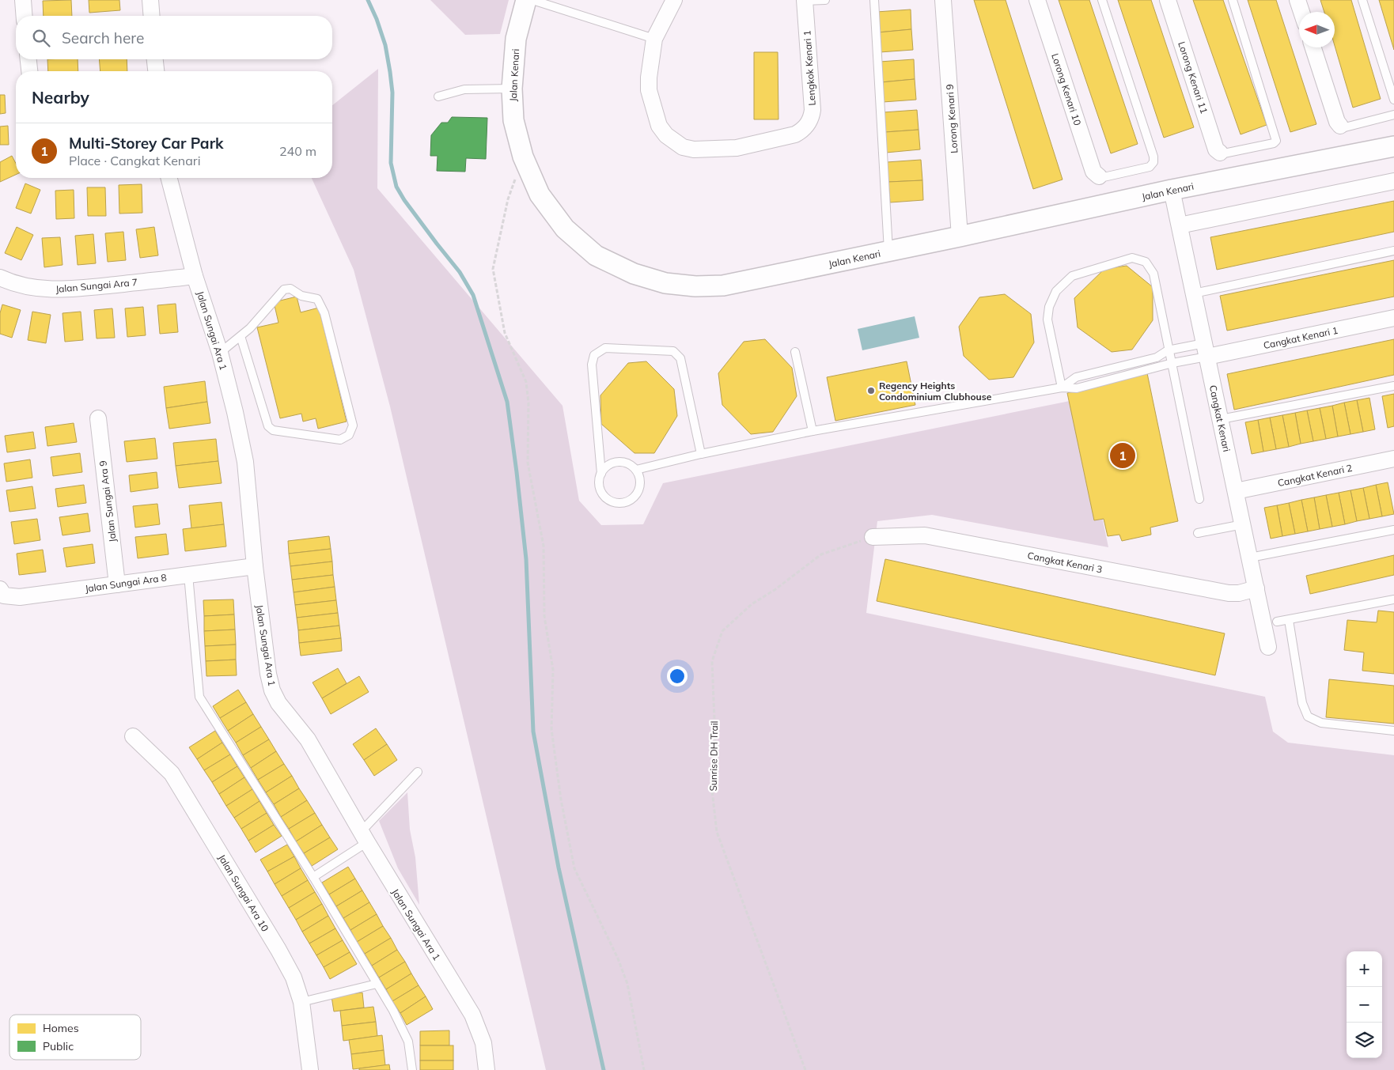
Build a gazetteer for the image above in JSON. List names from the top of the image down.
{
  "streets": {
    "street": [
      "Lengkok Kenari 1",
      "Jalan Kenari",
      "Lorong Kenari 11",
      "Lorong Kenari 10",
      "Lorong Kenari 9",
      "Jalan Sungai Ara 7",
      "Jalan Sungai Ara 1",
      "Cangkat Kenari 1",
      "Cangkat Kenari",
      "Cangkat Kenari 2",
      "Jalan Sungai Ara 9",
      "Cangkat Kenari 3",
      "Jalan Sungai Ara 8",
      "Jalan Sungai Ara 10"
    ],
    "path": ["Sunrise DH Trail"]
  },
  "crossings": [
    ["Jalan Kenari", "Lorong Kenari 9"],
    ["Jalan Kenari", "Cangkat Kenari"],
    ["Jalan Sungai Ara 7", "Jalan Sungai Ara 1"],
    ["Jalan Sungai Ara 1", "Jalan Sungai Ara 8"],
    ["Cangkat Kenari 1", "Cangkat Kenari"],
    ["Cangkat Kenari", "Cangkat Kenari 2"],
    ["Cangkat Kenari", "Cangkat Kenari 3"],
    ["Jalan Sungai Ara 9", "Jalan Sungai Ara 8"],
    ["Cangkat Kenari 3", "Sunrise DH Trail"]
  ],
  "places": ["Regency Heights Condominium Clubhouse"],
  "legend": ["Homes", "Public"],
  "north": "left",
  "page": {
    "search": "Search here",
    "heading": "Nearby",
    "list": [
      {
        "mark": "1",
        "name": "Multi-Storey Car Park",
        "note": "Place · Cangkat Kenari",
        "value": "240 m"
      }
    ],
    "pins": "1",
    "map_buttons": ["+", "−"]
  }
}
